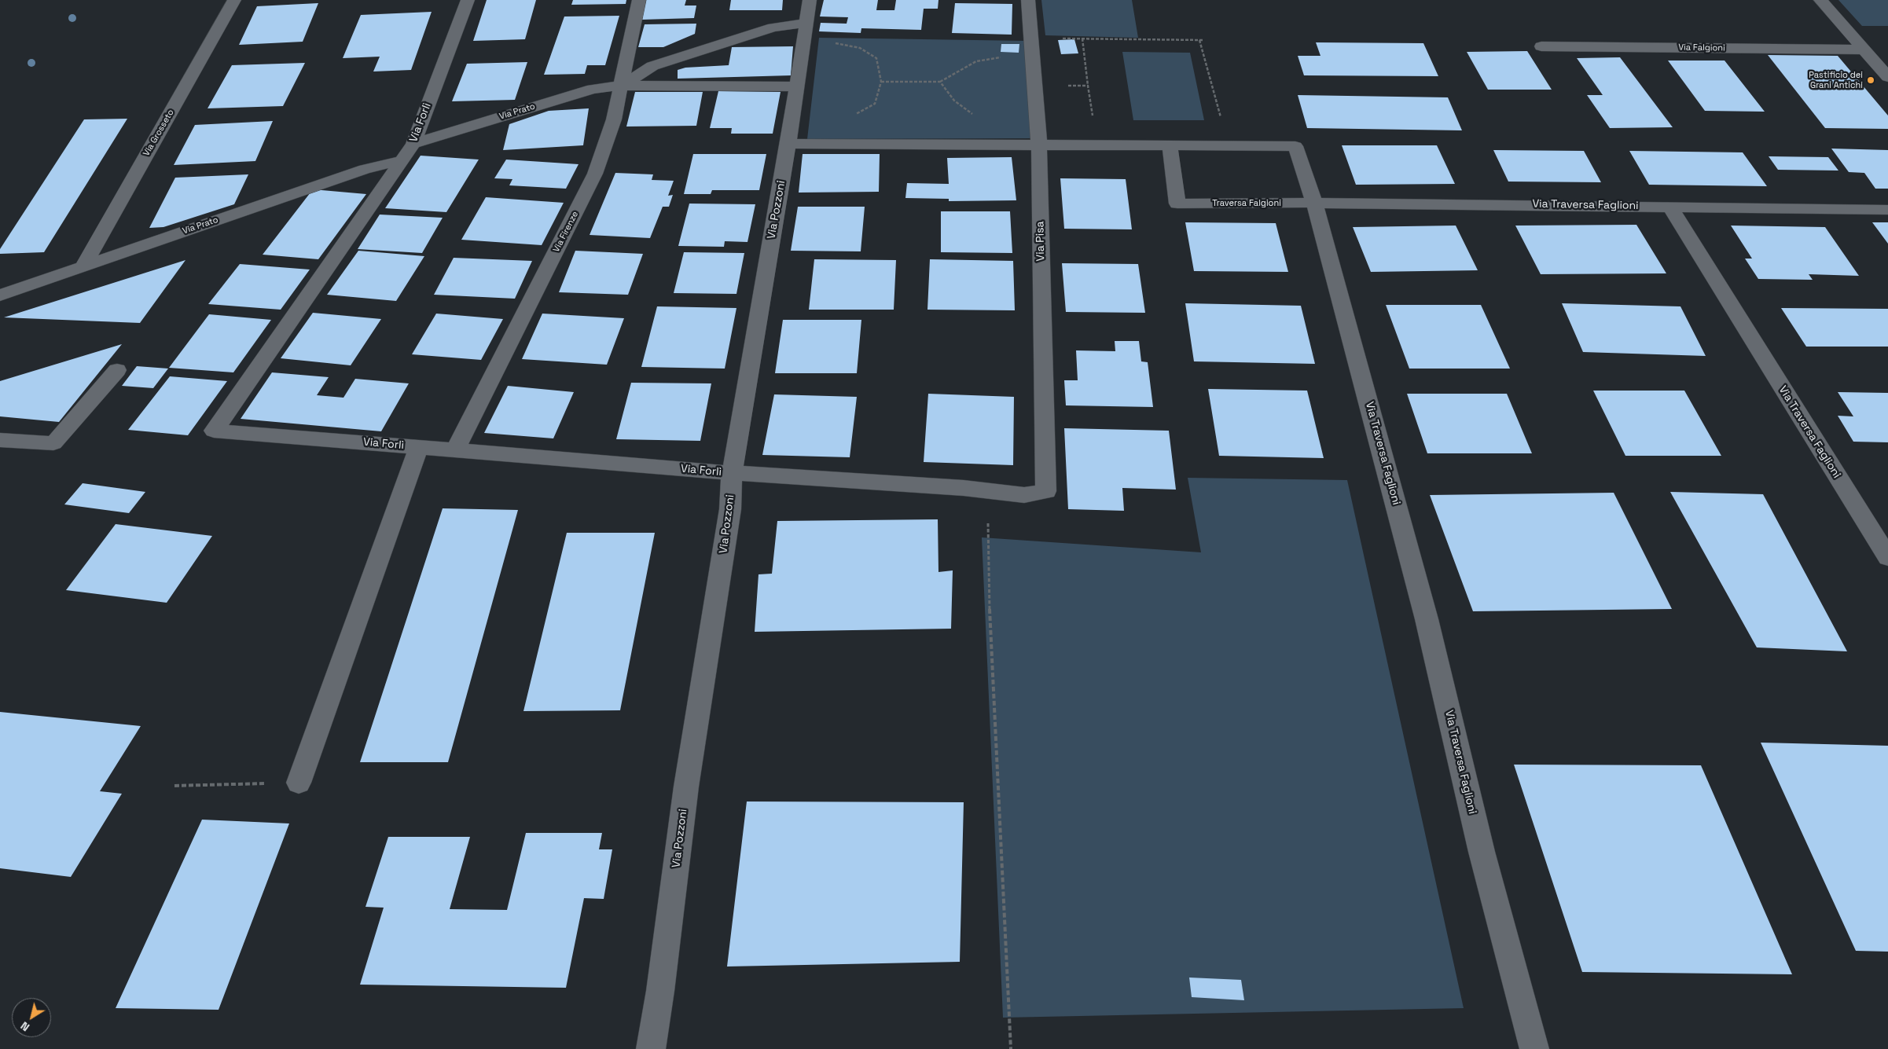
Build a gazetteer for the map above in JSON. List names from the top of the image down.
{
  "streets": {
    "street": [
      "Via Falgioni",
      "Via Prato",
      "Via Forlì",
      "Via Grosseto",
      "Traversa Falgioni",
      "Via Traversa Faglioni",
      "Via Pozzoni",
      "Via Firenze",
      "Via Pisa"
    ]
  },
  "crossings": [
    ["Via Prato", "Via Forlì"],
    ["Via Prato", "Via Grosseto"],
    ["Via Prato", "Via Pozzoni"],
    ["Via Prato", "Via Firenze"],
    ["Via Forlì", "Via Pozzoni"],
    ["Via Forlì", "Via Firenze"],
    ["Via Forlì", "Via Pisa"],
    ["Traversa Falgioni", "Via Traversa Faglioni"]
  ],
  "places": ["Pastificio dei Grani Antichi"],
  "north": "bottom left"
}
